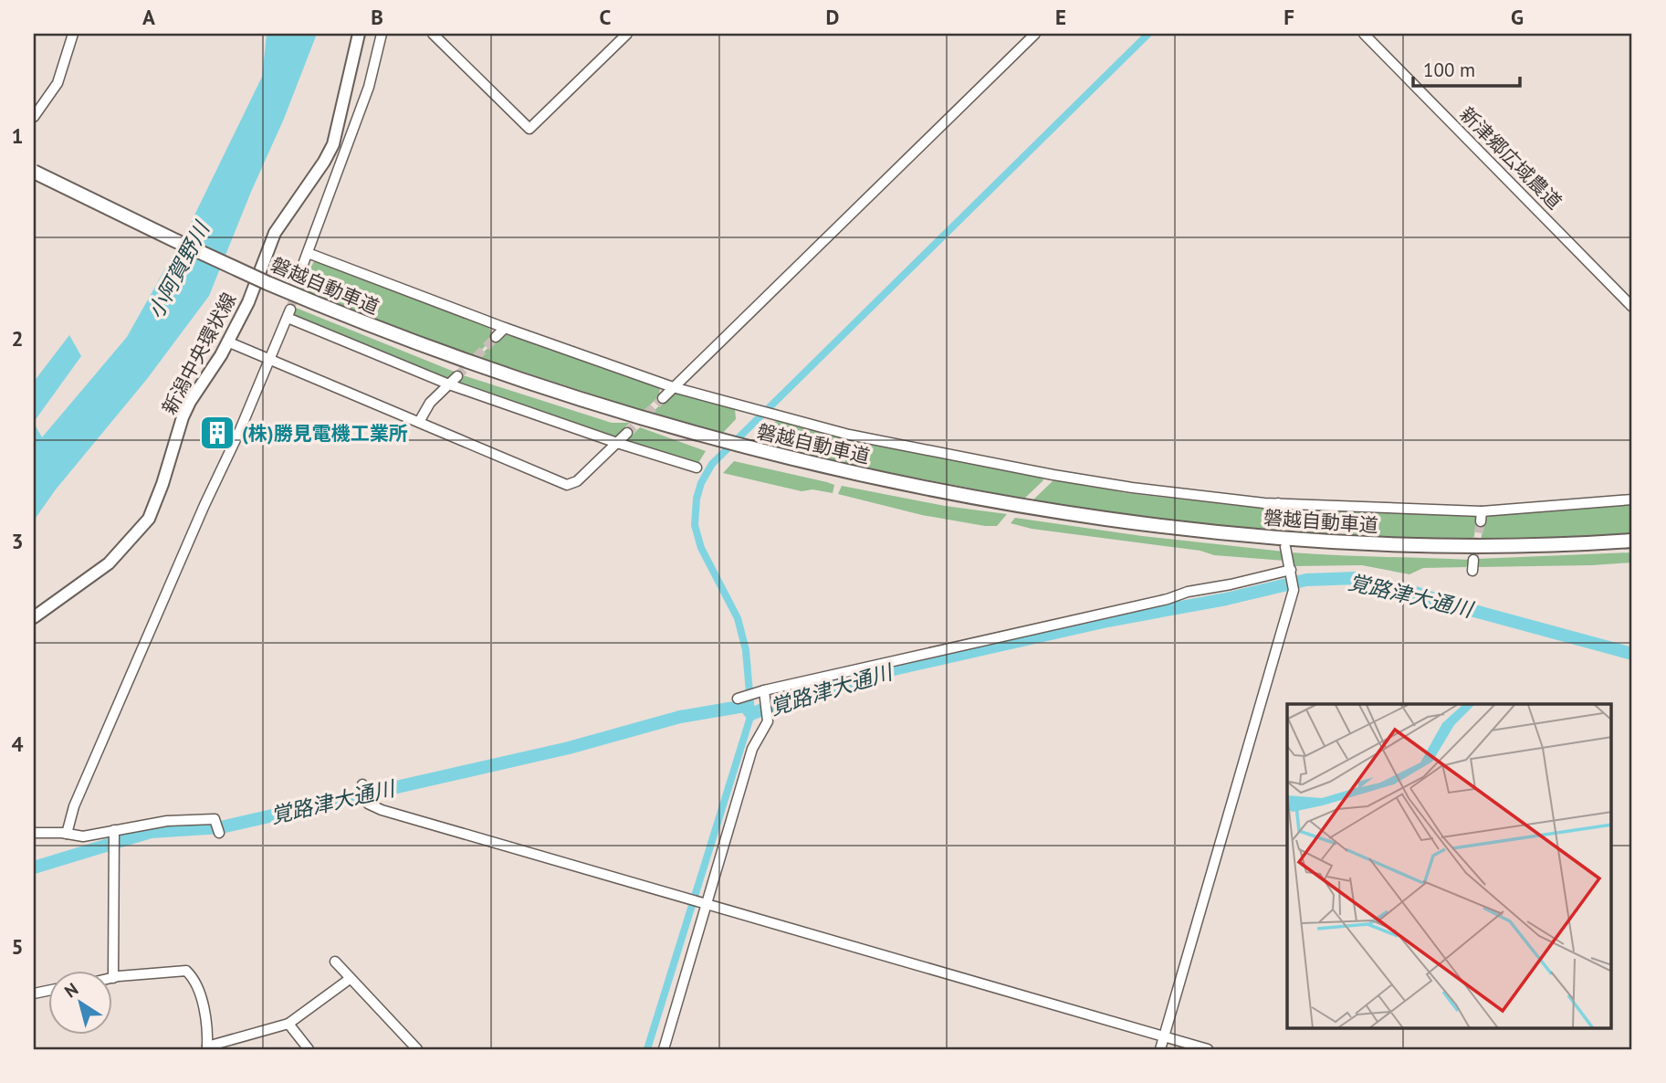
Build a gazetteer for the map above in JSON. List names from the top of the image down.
{
  "streets": {
    "highway": ["磐越自動車道"],
    "main road": ["新潟中央環状線"],
    "street": ["新津郷広域農道"]
  },
  "water": ["小阿賀野川", "覚路津大通川"],
  "places": {
    "building": ["(株)勝見電機工業所"]
  },
  "scale_bar": "100 m",
  "north": "top left",
  "grid": {
    "columns": [
      "A",
      "B",
      "C",
      "D",
      "E",
      "F",
      "G"
    ],
    "rows": [
      "1",
      "2",
      "3",
      "4",
      "5"
    ]
  }
}
